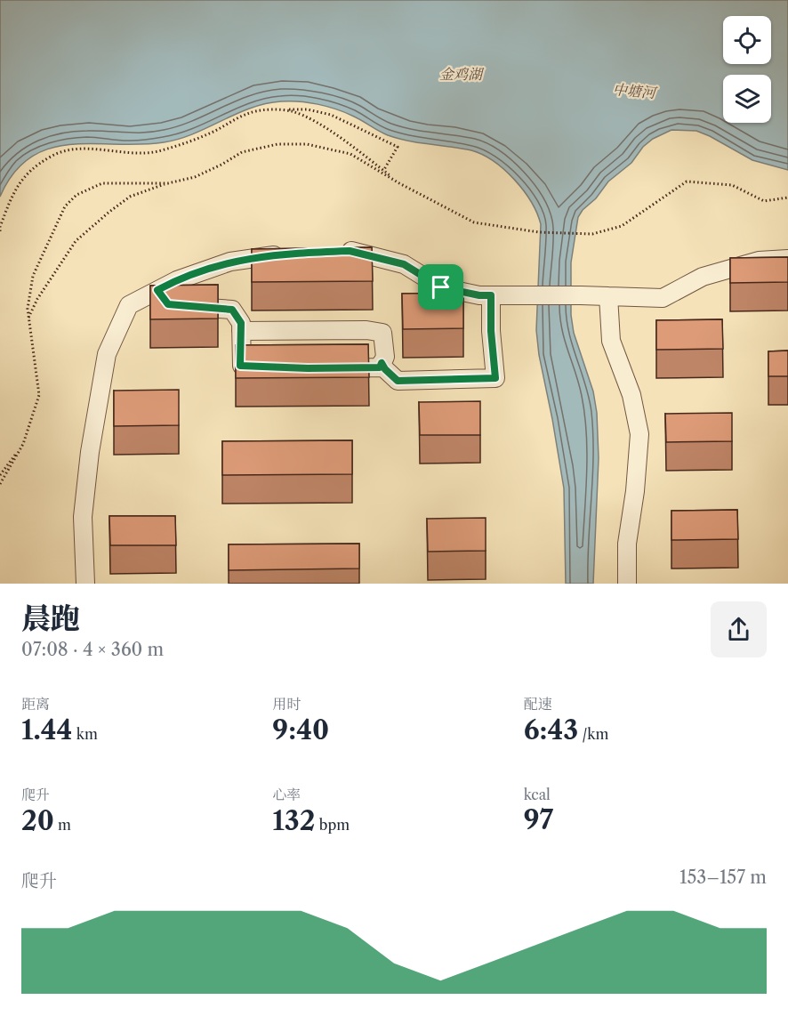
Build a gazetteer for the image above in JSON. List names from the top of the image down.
{
  "water": ["金鸡湖", "中塘河"],
  "page": {
    "heading": ["晨跑", "07:08 · 4 × 360 m"],
    "stats": [
      ["距离", "1.44 km"],
      ["用时", "9:40"],
      ["配速", "6:43 /km"],
      ["爬升", "20 m"],
      ["心率", "132 bpm"],
      ["kcal", "97"]
    ],
    "chart": ["爬升", "153–157 m"]
  }
}
